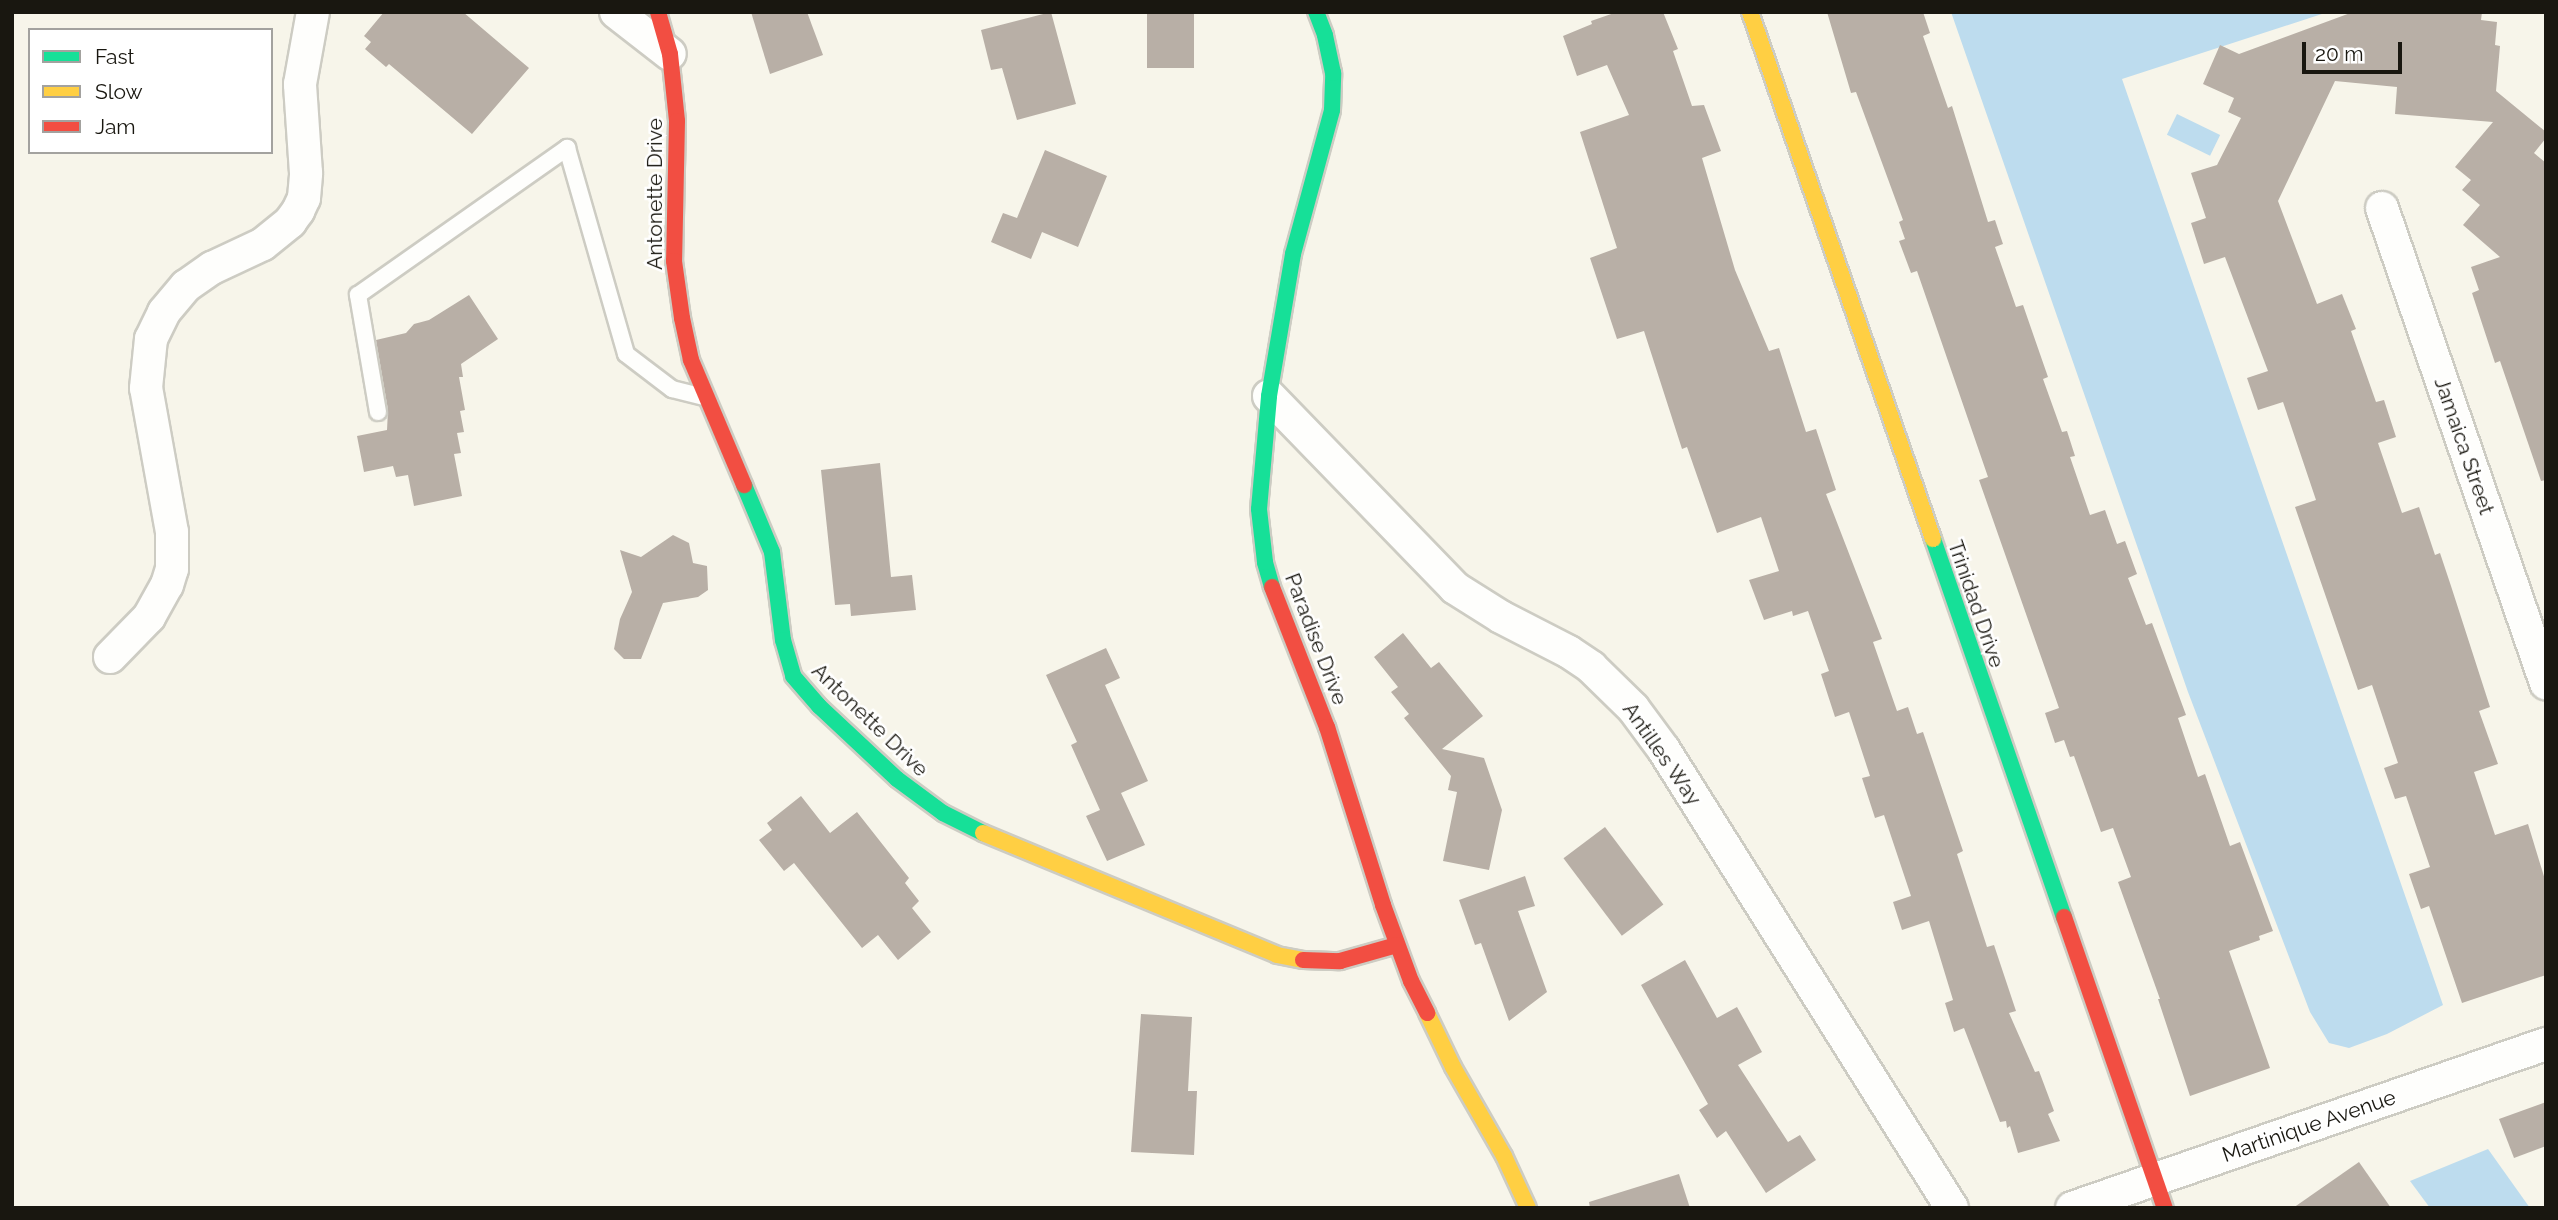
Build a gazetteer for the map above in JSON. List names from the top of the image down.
{
  "streets": {
    "street": [
      "Antonette Drive",
      "Jamaica Street",
      "Trinidad Drive",
      "Paradise Drive",
      "Antilles Way",
      "Martinique Avenue"
    ]
  },
  "crossings": [
    ["Antonette Drive", "Paradise Drive"],
    ["Trinidad Drive", "Martinique Avenue"],
    ["Paradise Drive", "Antilles Way"]
  ],
  "legend": ["Fast", "Slow", "Jam"],
  "scale_bar": "20 m"
}
